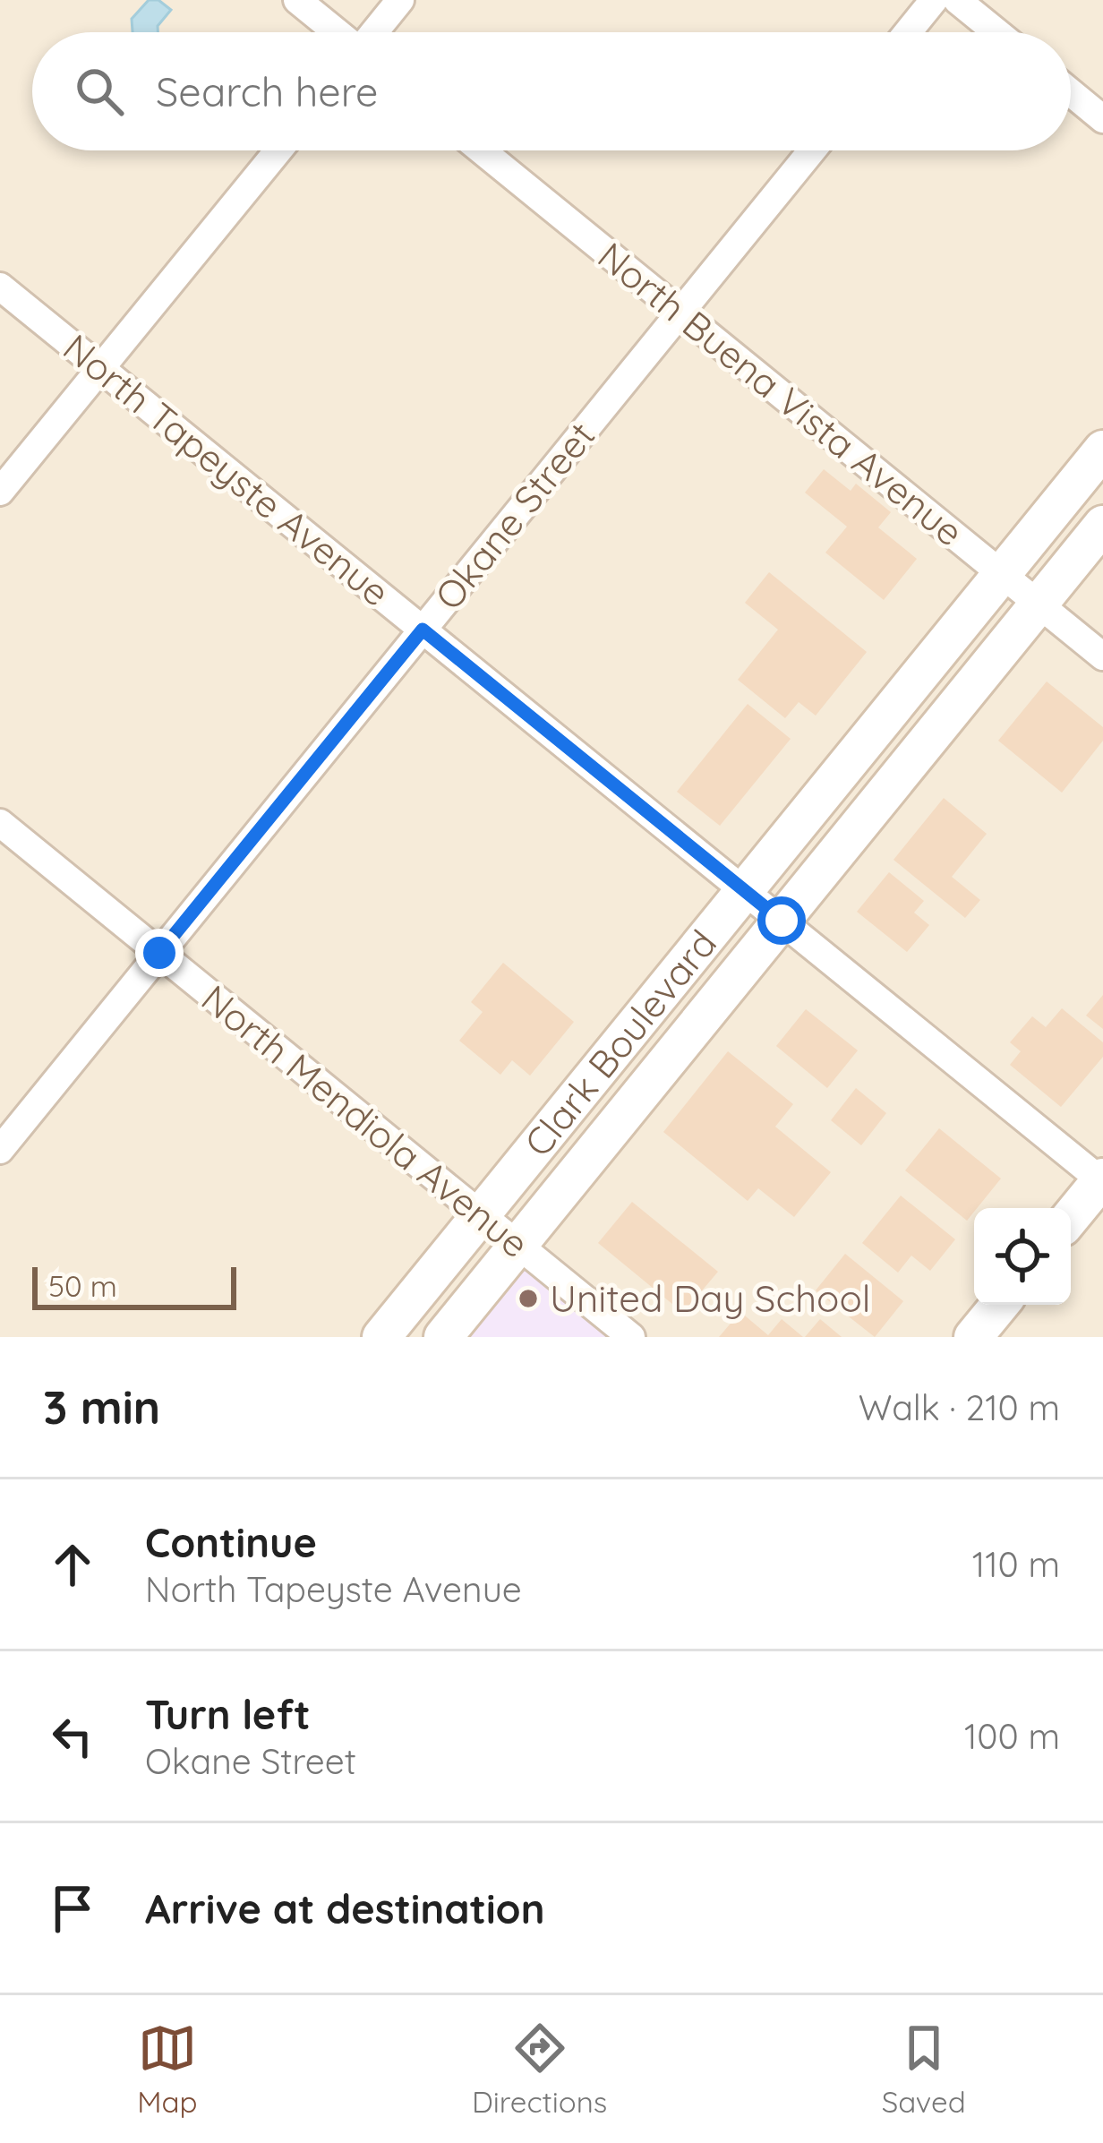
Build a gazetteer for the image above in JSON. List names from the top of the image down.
{
  "streets": {
    "main road": ["Clark Boulevard"],
    "street": [
      "North Buena Vista Avenue",
      "North Tapeyste Avenue",
      "Okane Street",
      "North Mendiola Avenue"
    ]
  },
  "crossings": [
    ["North Buena Vista Avenue", "Okane Street"],
    ["North Buena Vista Avenue", "Clark Boulevard"],
    ["North Tapeyste Avenue", "Okane Street"],
    ["North Tapeyste Avenue", "Clark Boulevard"],
    ["Okane Street", "North Mendiola Avenue"],
    ["Clark Boulevard", "North Mendiola Avenue"]
  ],
  "places": ["United Day School"],
  "scale_bar": "50 m",
  "page": {
    "search": "Search here",
    "scale": "50 m",
    "heading": ["3 min", "Walk · 210 m"],
    "list": [
      ["Continue", "North Tapeyste Avenue", "110 m"],
      ["Turn left", "Okane Street", "100 m"],
      "Arrive at destination"
    ],
    "nav": ["Map", "Directions", "Saved"]
  }
}
